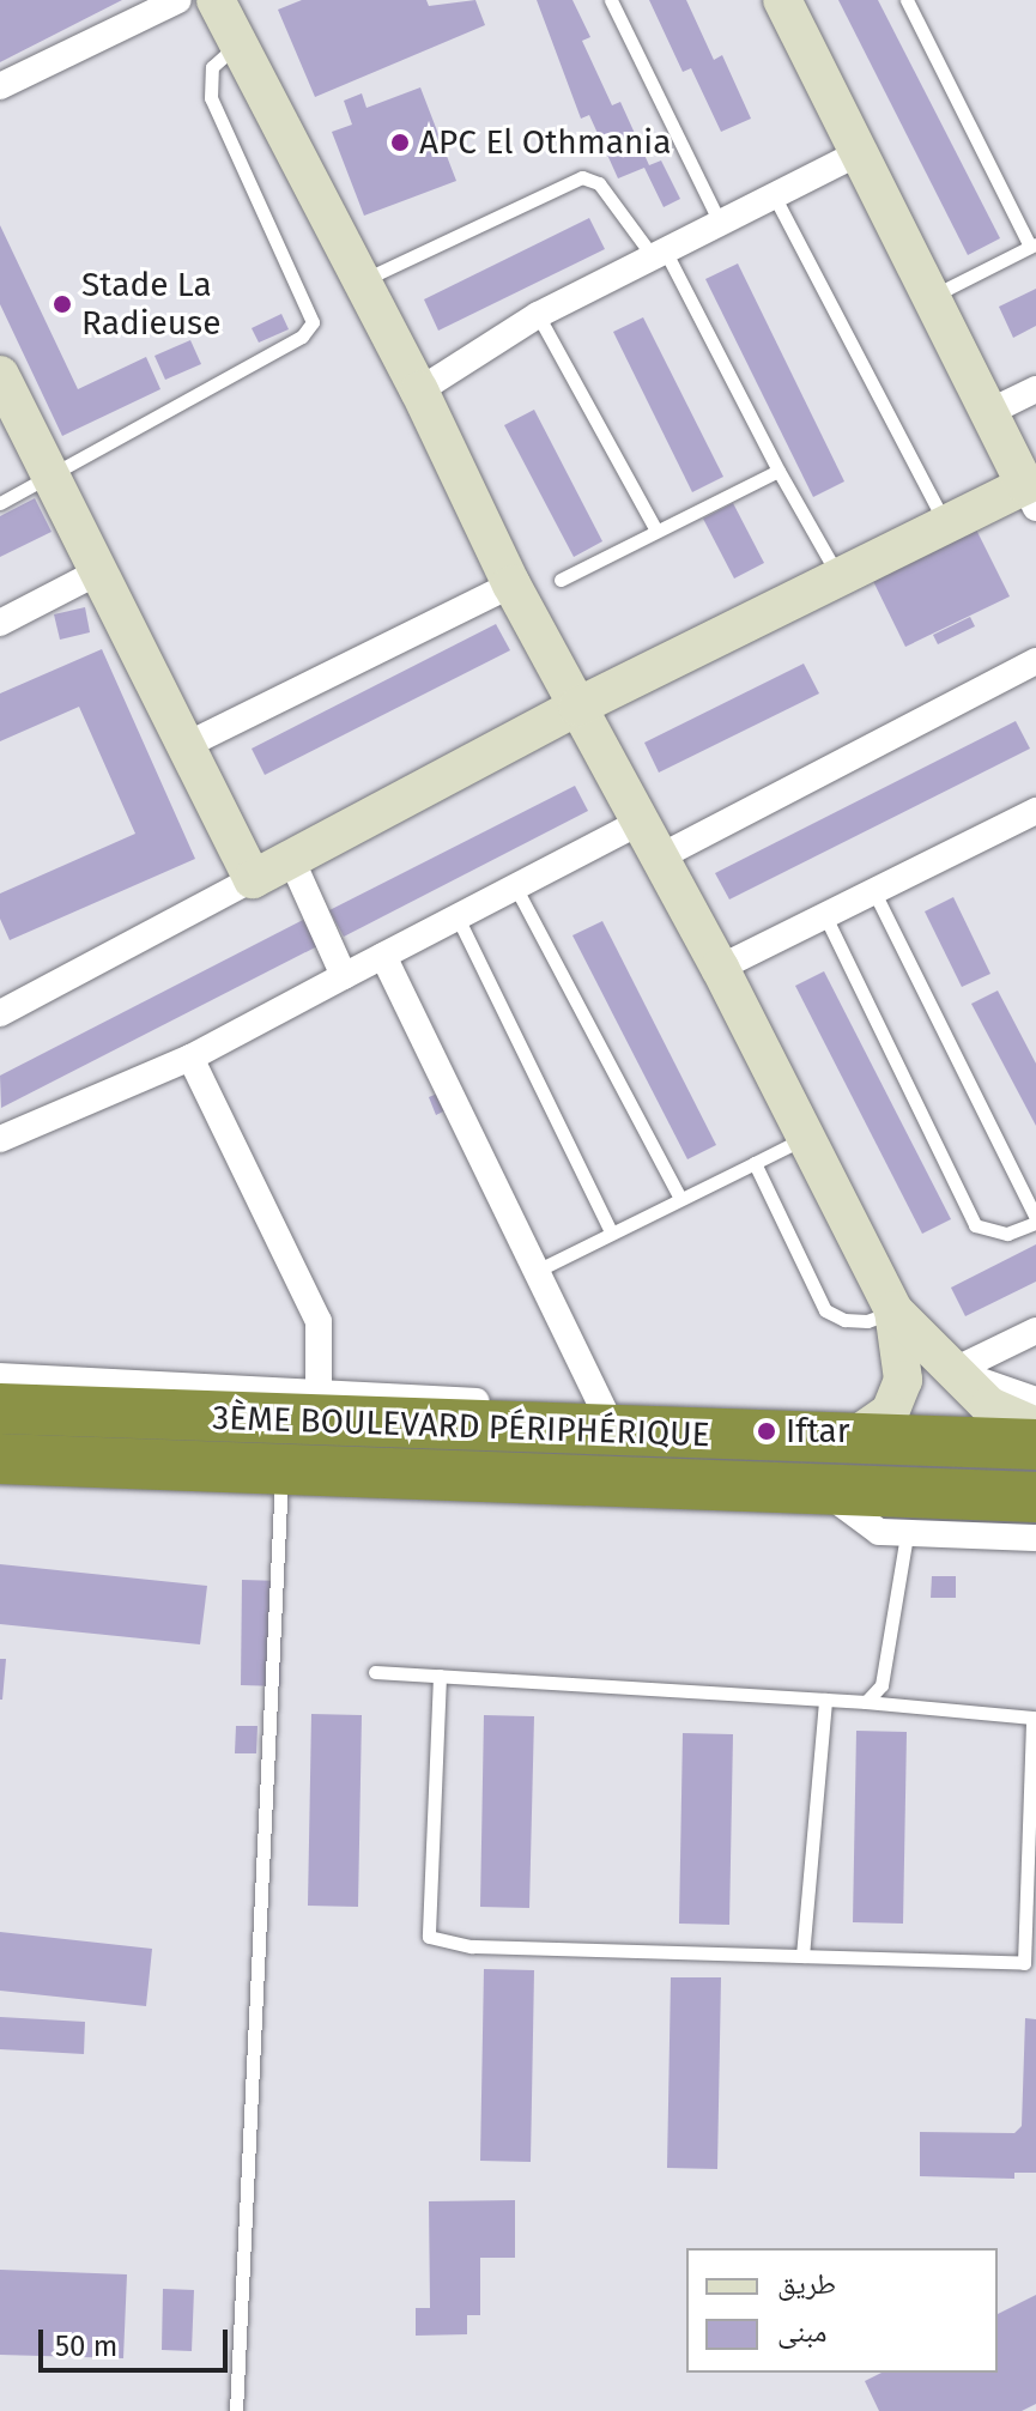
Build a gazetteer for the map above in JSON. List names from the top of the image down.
{
  "streets": {
    "highway": ["3ÈME BOULEVARD PÉRIPHÉRIQUE"]
  },
  "places": ["APC El Othmania", "Stade La Radieuse", "Iftar"],
  "legend": ["طريق", "مبنى"],
  "scale_bar": "50 m"
}
